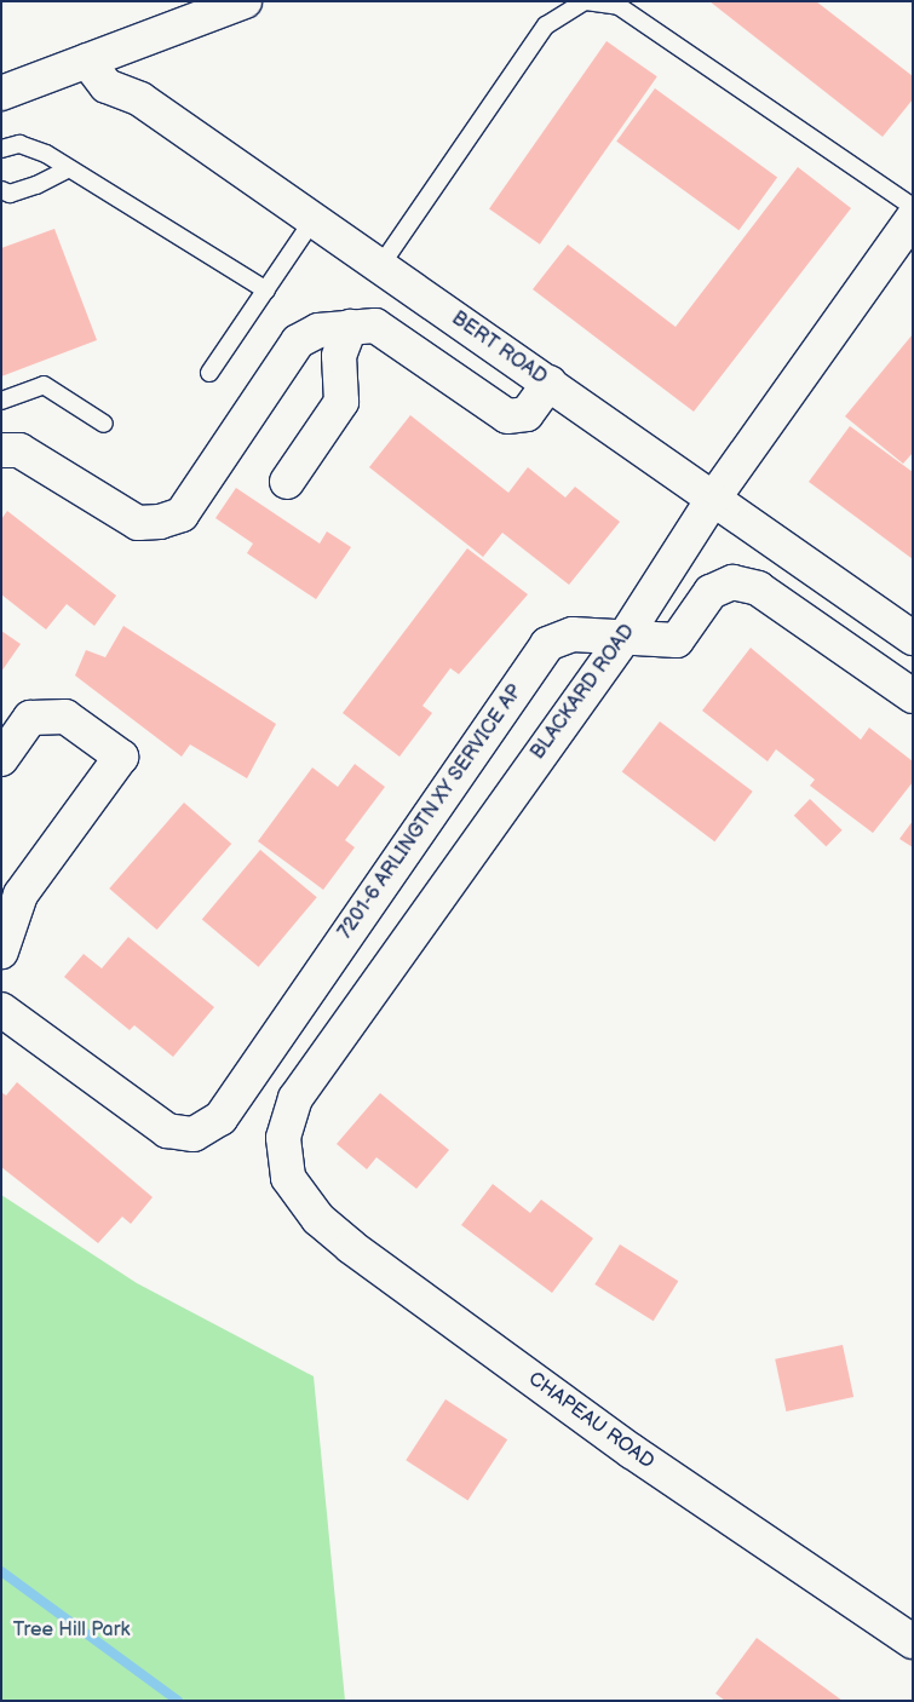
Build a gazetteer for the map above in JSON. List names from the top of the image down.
{
  "streets": {
    "street": [
      "BERT ROAD",
      "BLACKARD ROAD",
      "7201-6 ARLINGTN XY SERVICE AP",
      "CHAPEAU ROAD"
    ]
  },
  "crossings": [
    ["BERT ROAD", "BLACKARD ROAD"],
    ["BLACKARD ROAD", "7201-6 ARLINGTN XY SERVICE AP"],
    ["BLACKARD ROAD", "CHAPEAU ROAD"]
  ],
  "parks": ["Tree Hill Park"]
}
